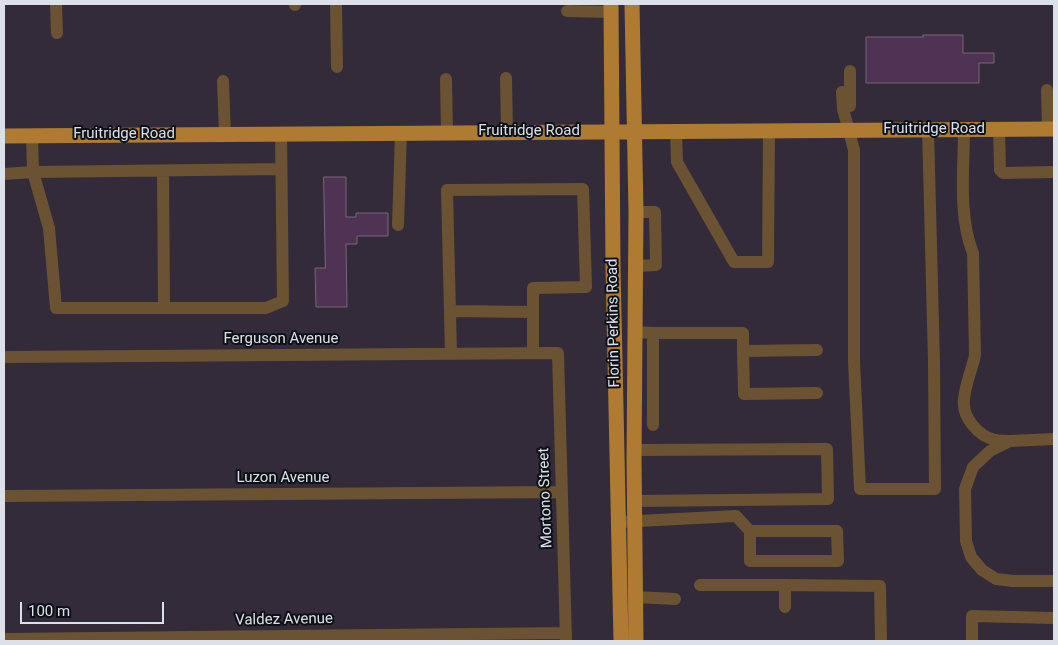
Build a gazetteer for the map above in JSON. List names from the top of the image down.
{
  "streets": {
    "main road": ["Fruitridge Road", "Florin Perkins Road"],
    "street": [
      "Ferguson Avenue",
      "Luzon Avenue",
      "Mortono Street",
      "Valdez Avenue"
    ]
  },
  "crossings": [
    ["Fruitridge Road", "Florin Perkins Road"],
    ["Ferguson Avenue", "Mortono Street"],
    ["Luzon Avenue", "Mortono Street"],
    ["Mortono Street", "Valdez Avenue"]
  ],
  "scale_bar": "100 m"
}
